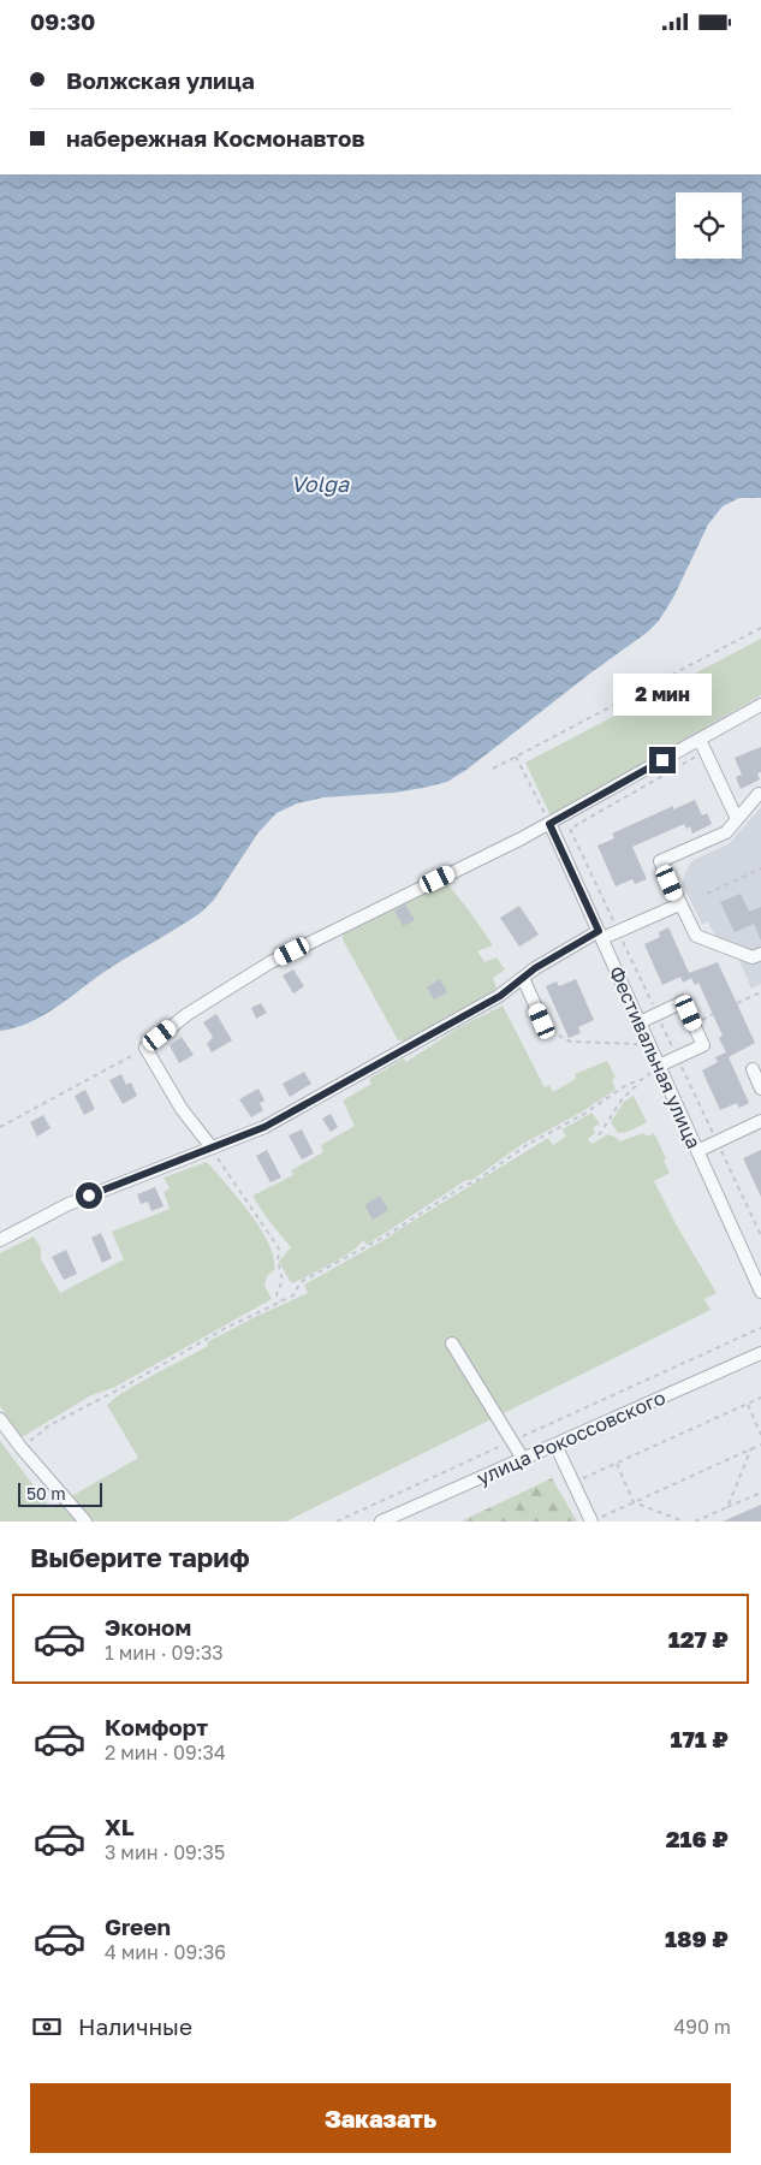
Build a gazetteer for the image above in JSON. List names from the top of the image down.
{
  "streets": {
    "street": ["Фестивальная улица", "улица Рокоссовского"]
  },
  "water": ["Volga"],
  "scale_bar": "50 m",
  "page": {
    "status": "09:30",
    "banner": ["Волжская улица", "набережная Космонавтов"],
    "bubble": "2 мин",
    "scale": "50 m",
    "heading": "Выберите тариф",
    "list": [
      {
        "name": "Эконом",
        "note": "1 мин · 09:33",
        "value": "127 ₽"
      },
      {
        "name": "Комфорт",
        "note": "2 мин · 09:34",
        "value": "171 ₽"
      },
      {
        "name": "XL",
        "note": "3 мин · 09:35",
        "value": "216 ₽"
      },
      {
        "name": "Green",
        "note": "4 мин · 09:36",
        "value": "189 ₽"
      }
    ],
    "pay": ["Наличные", "490 m"],
    "buttons": "Заказать"
  }
}
